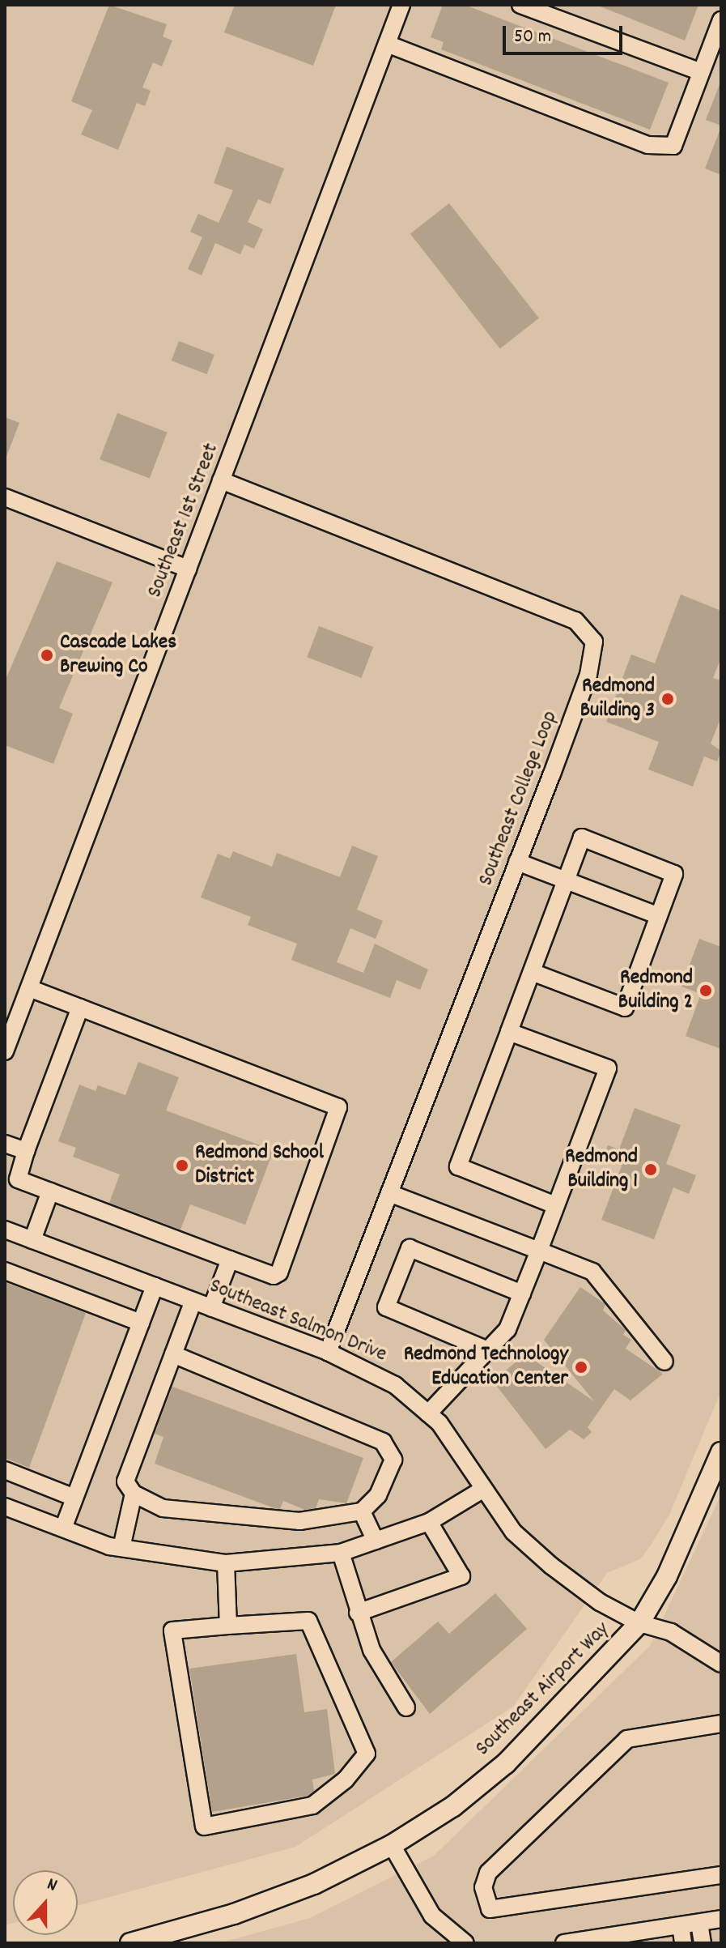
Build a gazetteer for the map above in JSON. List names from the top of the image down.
{
  "streets": {
    "main road": ["Southeast Airport Way"],
    "street": ["Southeast 1st Street", "Southeast College Loop", "Southeast Salmon Drive"]
  },
  "crossings": [
    ["Southeast 1st Street", "Southeast College Loop"],
    ["Southeast College Loop", "Southeast Salmon Drive"],
    ["Southeast Salmon Drive", "Southeast Airport Way"]
  ],
  "places": [
    "Cascade Lakes Brewing Co",
    "Redmond Building 3",
    "Redmond Building 2",
    "Redmond School District",
    "Redmond Building 1",
    "Redmond Technology Education Center"
  ],
  "scale_bar": "50 m",
  "north": "top"
}
